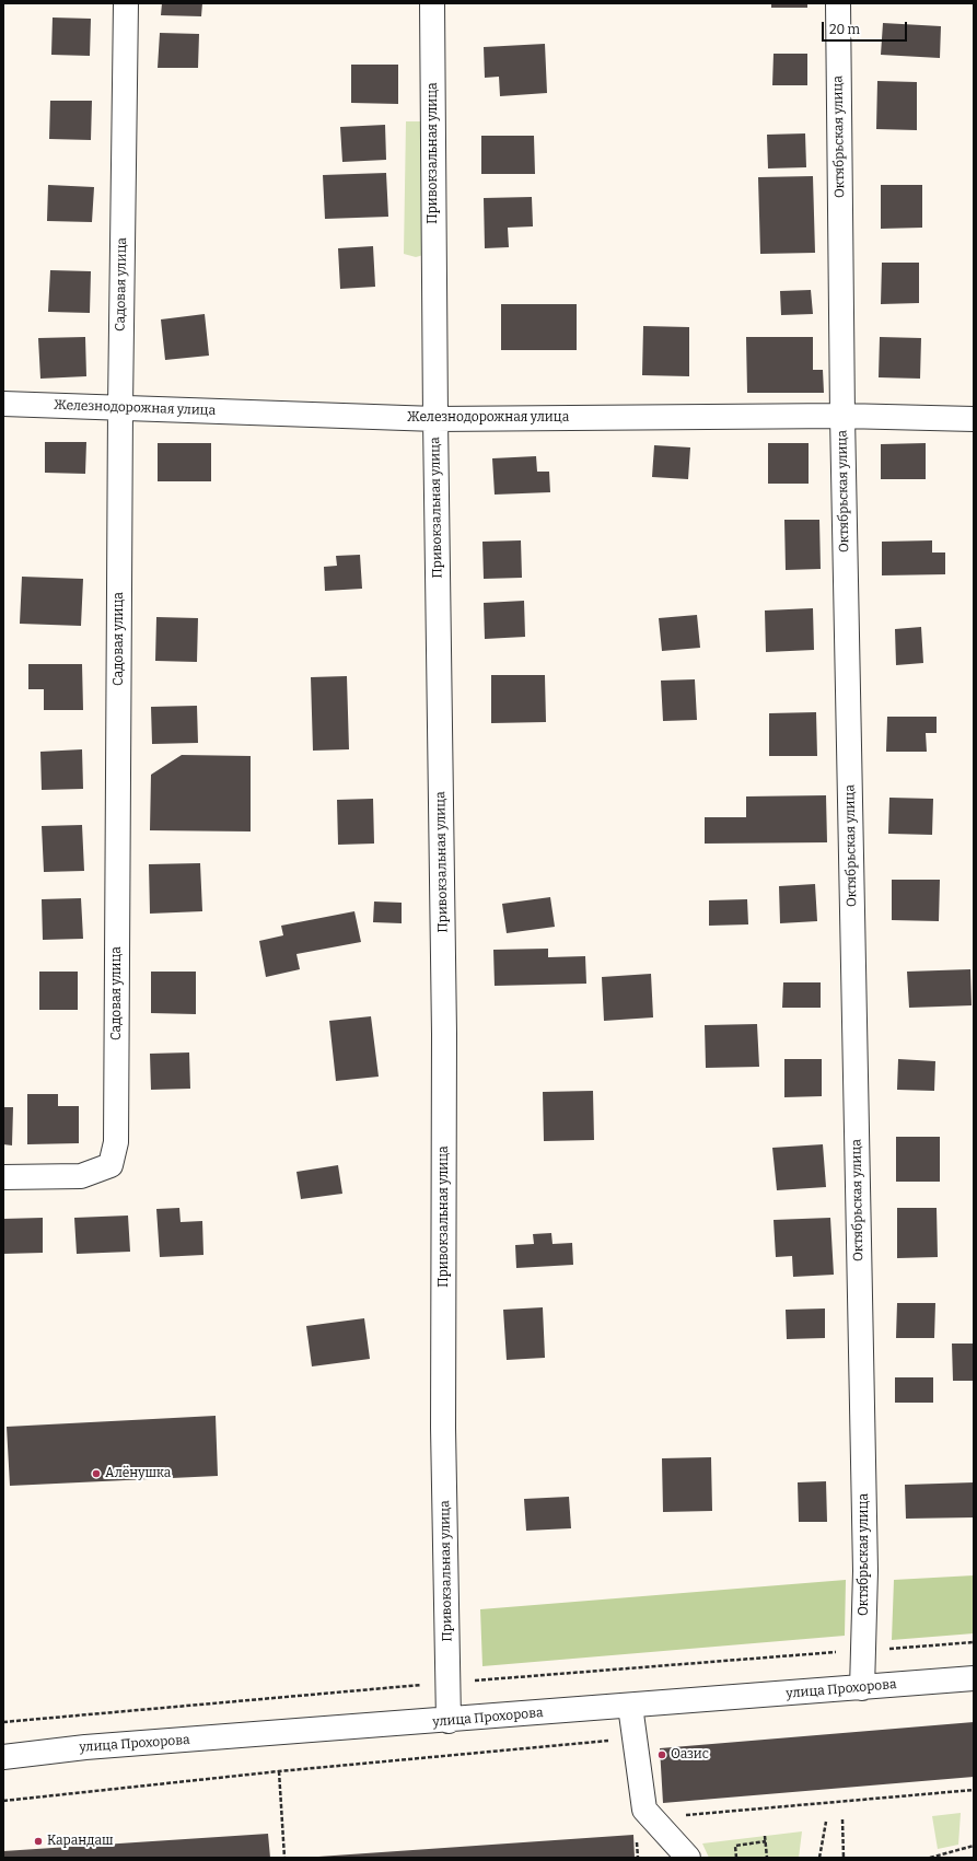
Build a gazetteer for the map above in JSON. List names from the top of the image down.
{
  "streets": {
    "street": [
      "Октябрьская улица",
      "Привокзальная улица",
      "Садовая улица",
      "Железнодорожная улица",
      "улица Прохорова"
    ]
  },
  "crossings": [
    ["Октябрьская улица", "Железнодорожная улица"],
    ["Октябрьская улица", "улица Прохорова"],
    ["Привокзальная улица", "Железнодорожная улица"],
    ["Привокзальная улица", "улица Прохорова"],
    ["Садовая улица", "Железнодорожная улица"]
  ],
  "places": ["Алёнушка", "Оазис", "Карандаш"],
  "scale_bar": "20 m"
}
